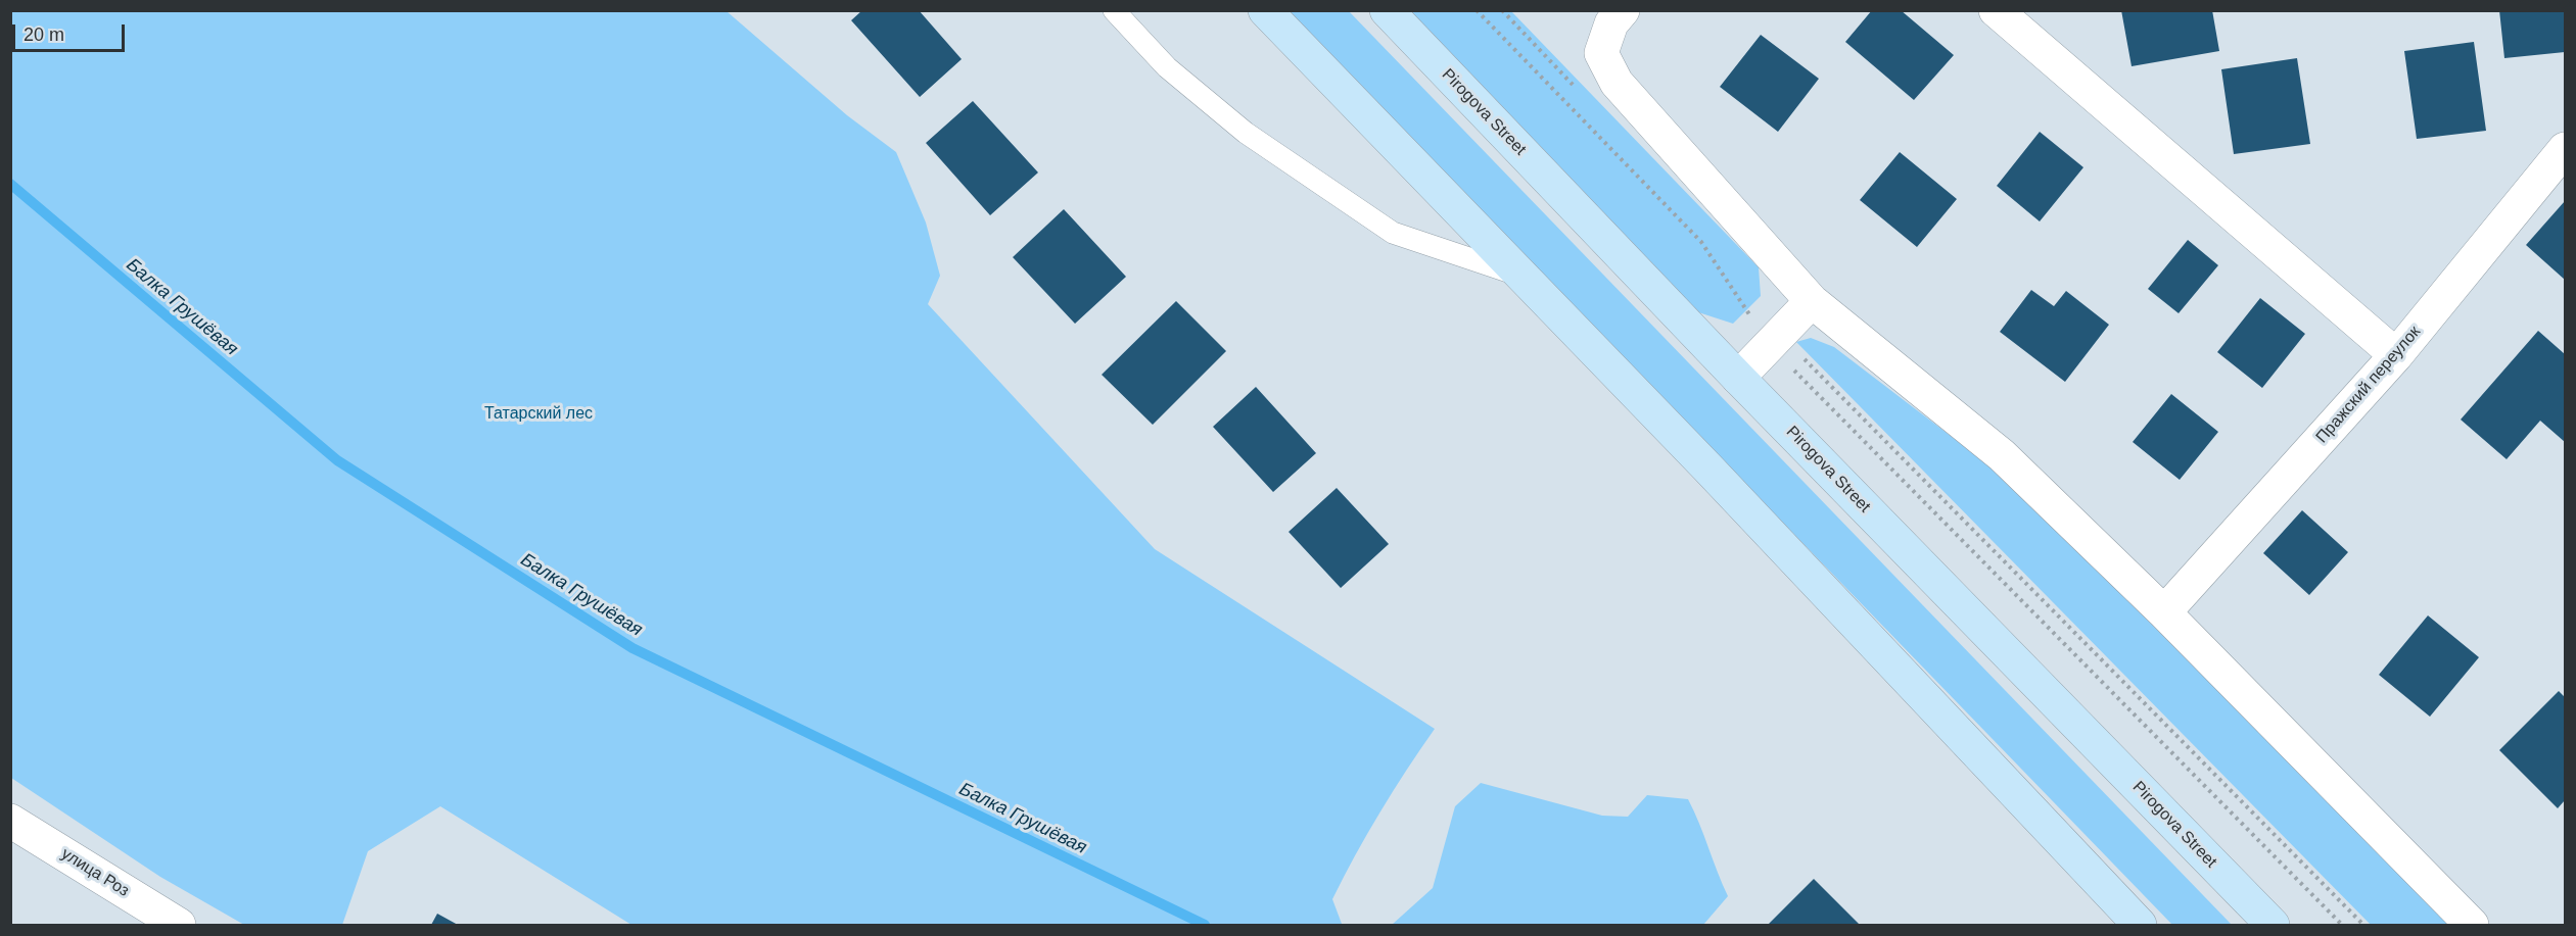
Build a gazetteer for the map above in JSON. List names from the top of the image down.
{
  "streets": {
    "main road": ["Pirogova Street"],
    "street": ["Пражский переулок", "улица Роз"]
  },
  "water": ["Балка Грушёвая"],
  "parks": ["Татарский лес"],
  "scale_bar": "20 m"
}
